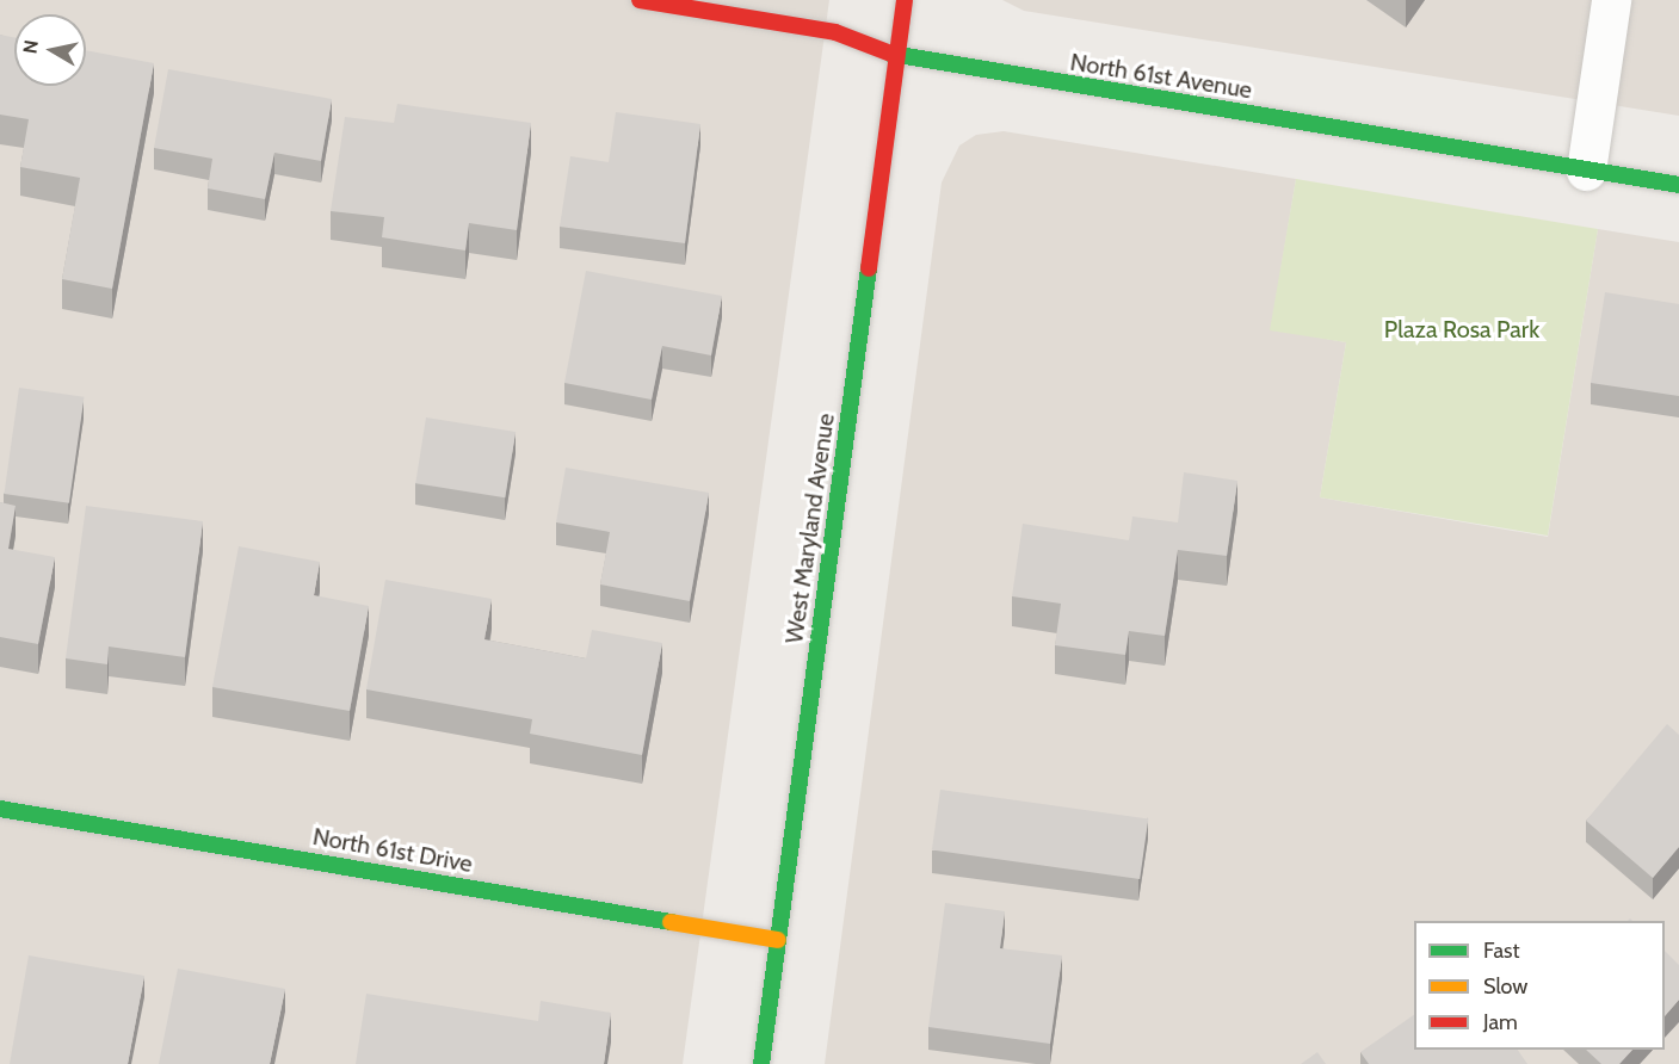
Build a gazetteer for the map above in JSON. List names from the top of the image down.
{
  "streets": {
    "street": ["North 61st Avenue", "West Maryland Avenue", "North 61st Drive"]
  },
  "crossings": [
    ["North 61st Avenue", "West Maryland Avenue"],
    ["West Maryland Avenue", "North 61st Drive"]
  ],
  "parks": ["Plaza Rosa Park"],
  "legend": ["Fast", "Slow", "Jam"],
  "north": "left"
}
